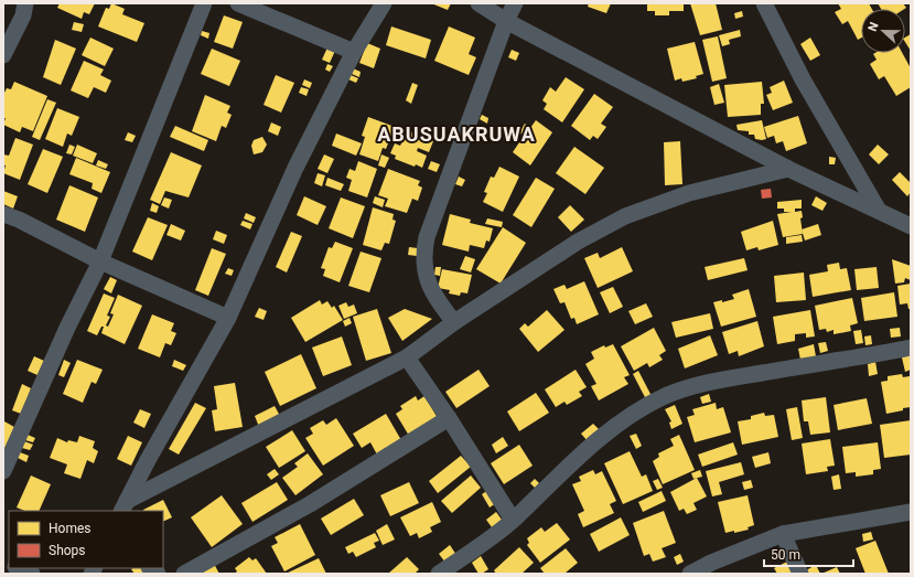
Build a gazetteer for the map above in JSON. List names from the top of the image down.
{
  "districts": ["ABUSUAKRUWA"],
  "legend": ["Homes", "Shops"],
  "scale_bar": "50 m",
  "north": "left"
}
